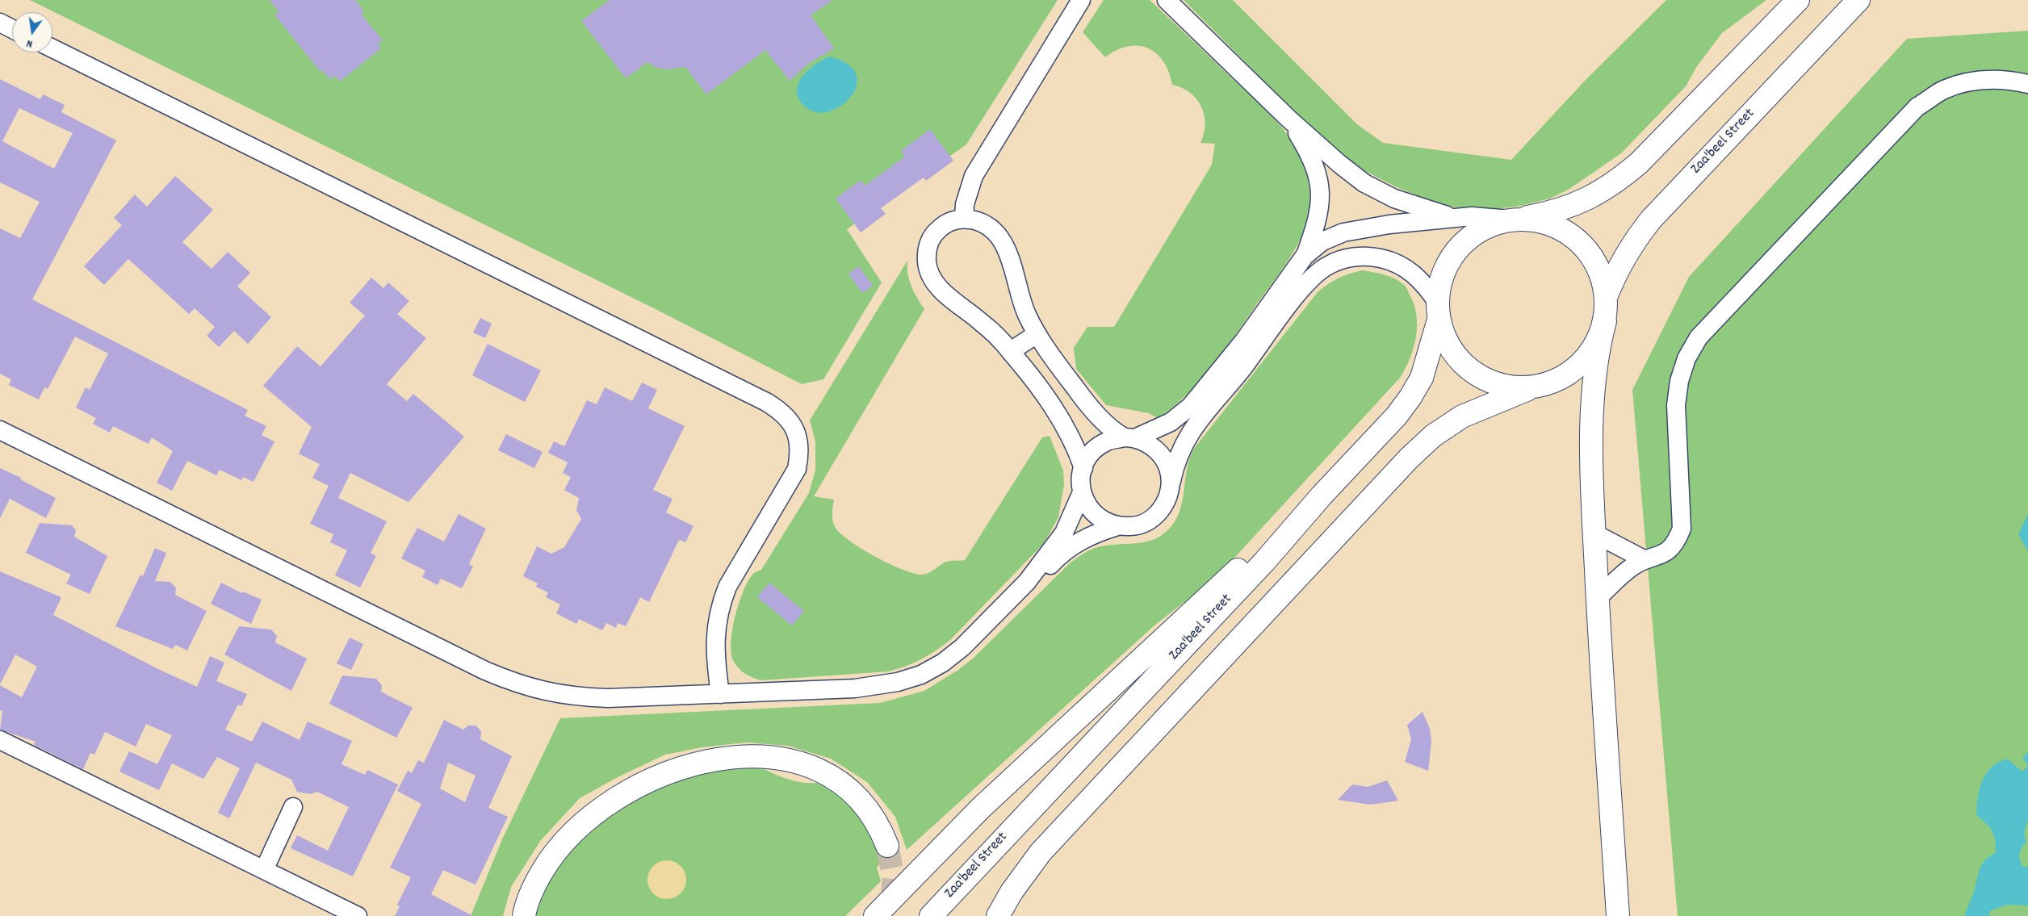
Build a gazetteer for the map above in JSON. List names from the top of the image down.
{
  "streets": {
    "main road": ["Zaa'beel Street"]
  },
  "north": "bottom"
}
